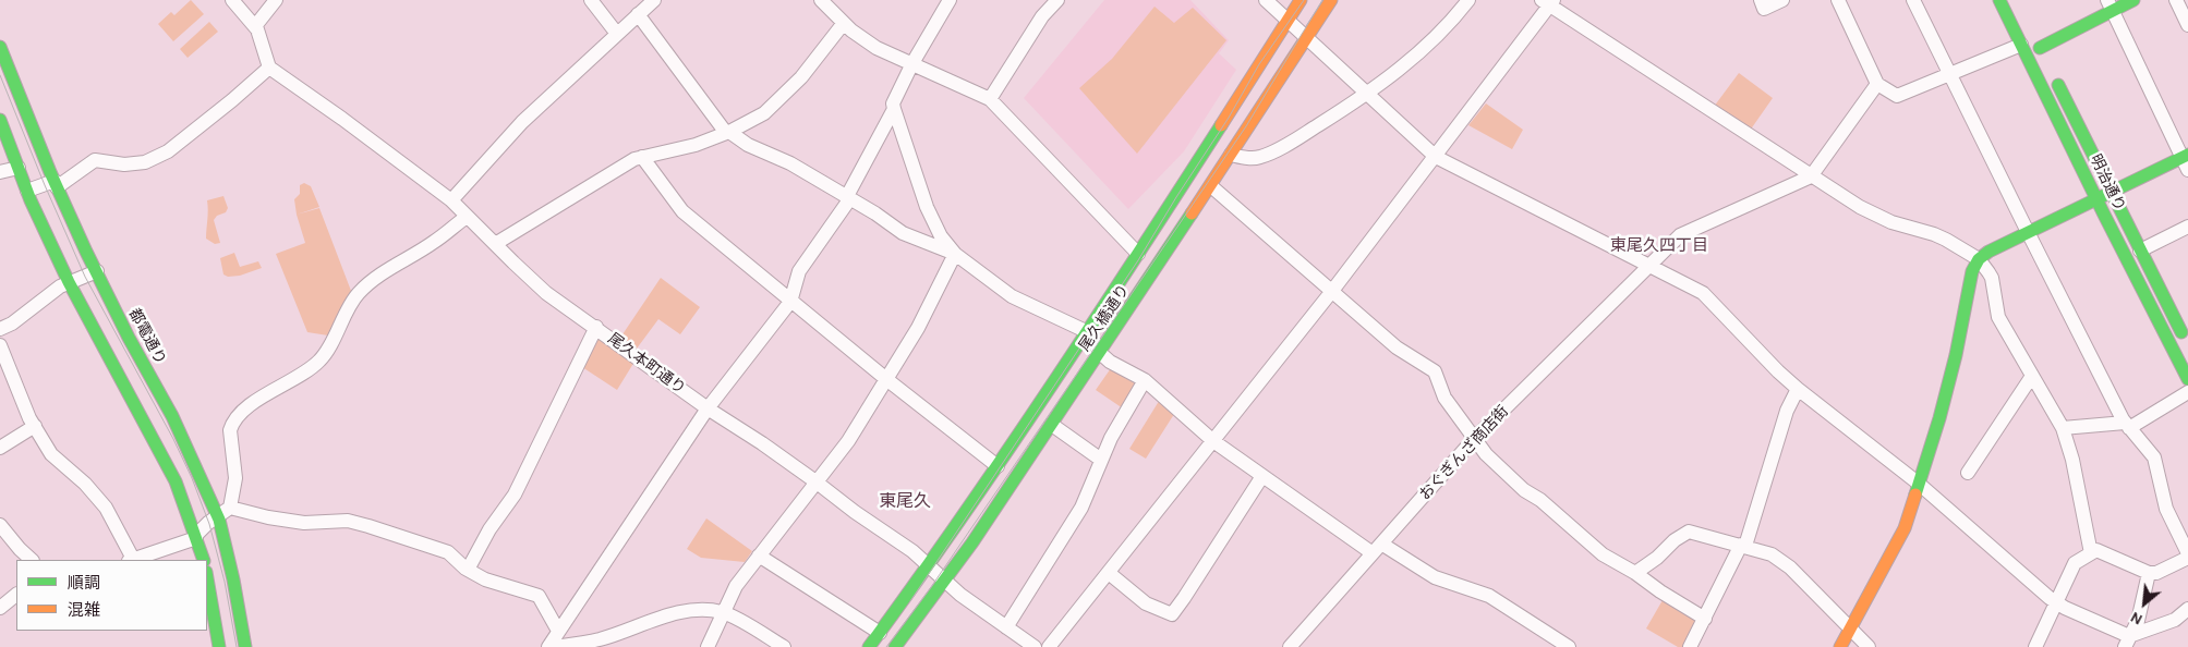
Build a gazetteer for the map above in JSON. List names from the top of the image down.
{
  "streets": {
    "main road": ["明治通り", "尾久橋通り", "都電通り"],
    "street": ["尾久本町通り", "おぐぎんざ商店街"]
  },
  "crossings": [
    ["尾久橋通り", "尾久本町通り"]
  ],
  "districts": ["東尾久四丁目", "東尾久"],
  "legend": ["順調", "混雑"],
  "north": "bottom left"
}
